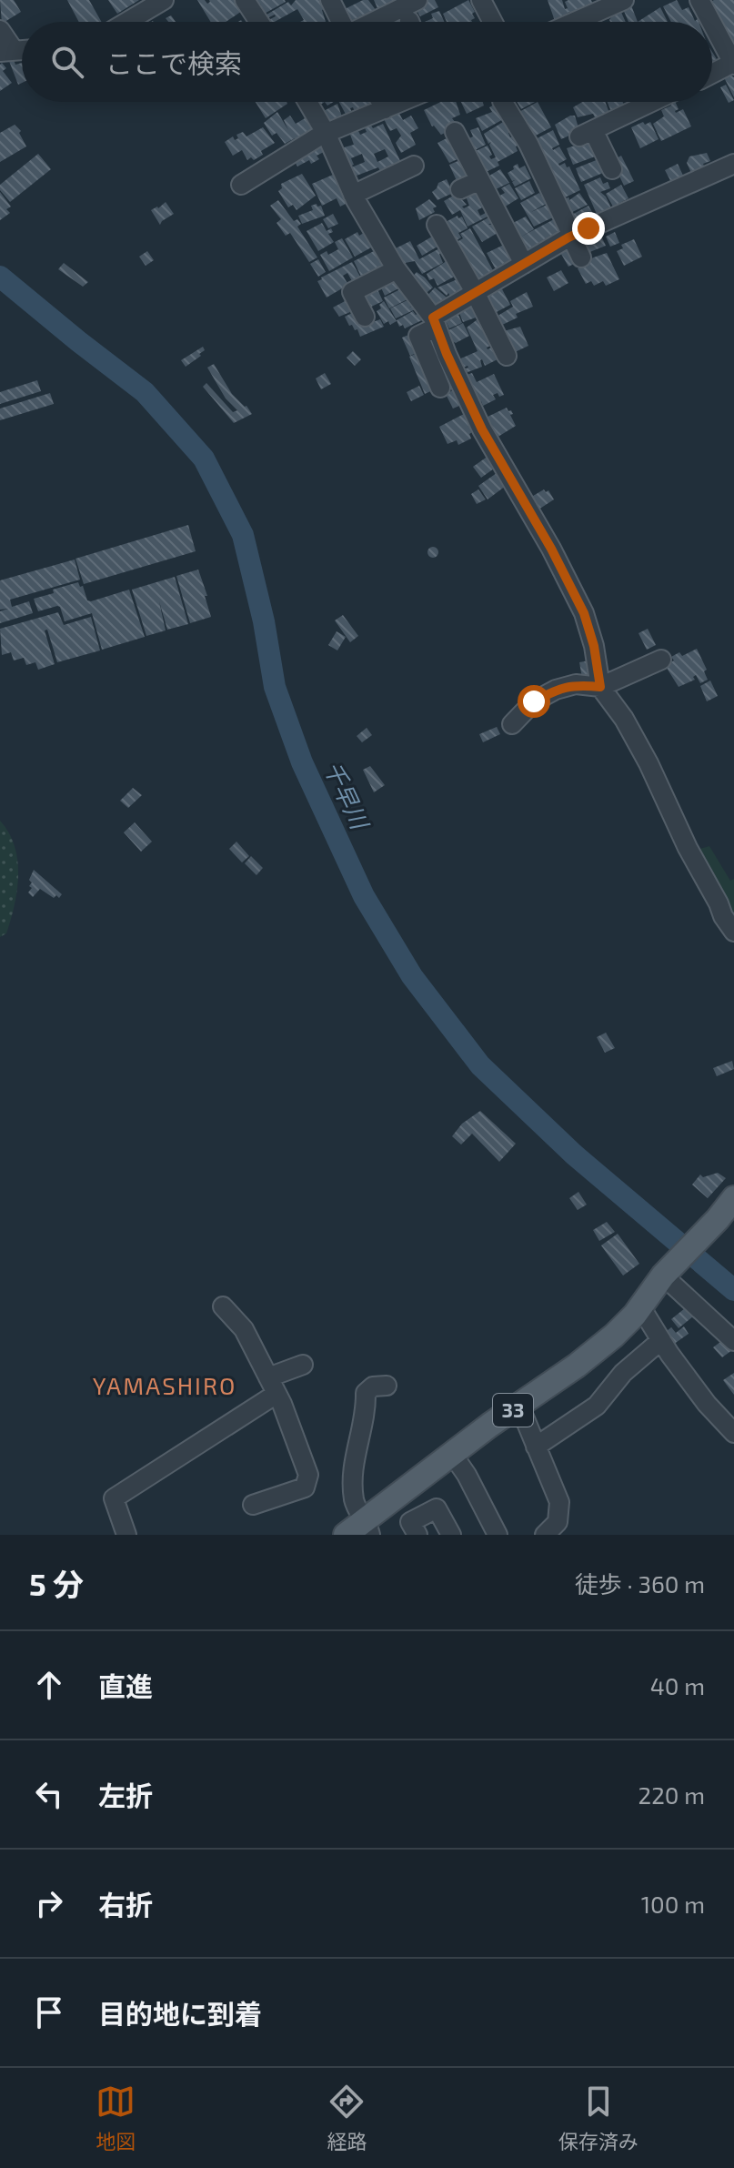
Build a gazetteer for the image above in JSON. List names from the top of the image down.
{
  "streets": {
    "main road": ["33"]
  },
  "districts": ["YAMASHIRO"],
  "water": ["千早川"],
  "page": {
    "search": "ここで検索",
    "heading": ["5 分", "徒歩 · 360 m"],
    "list": [
      ["直進", "40 m"],
      ["左折", "220 m"],
      ["右折", "100 m"],
      "目的地に到着"
    ],
    "nav": ["地図", "経路", "保存済み"]
  }
}
